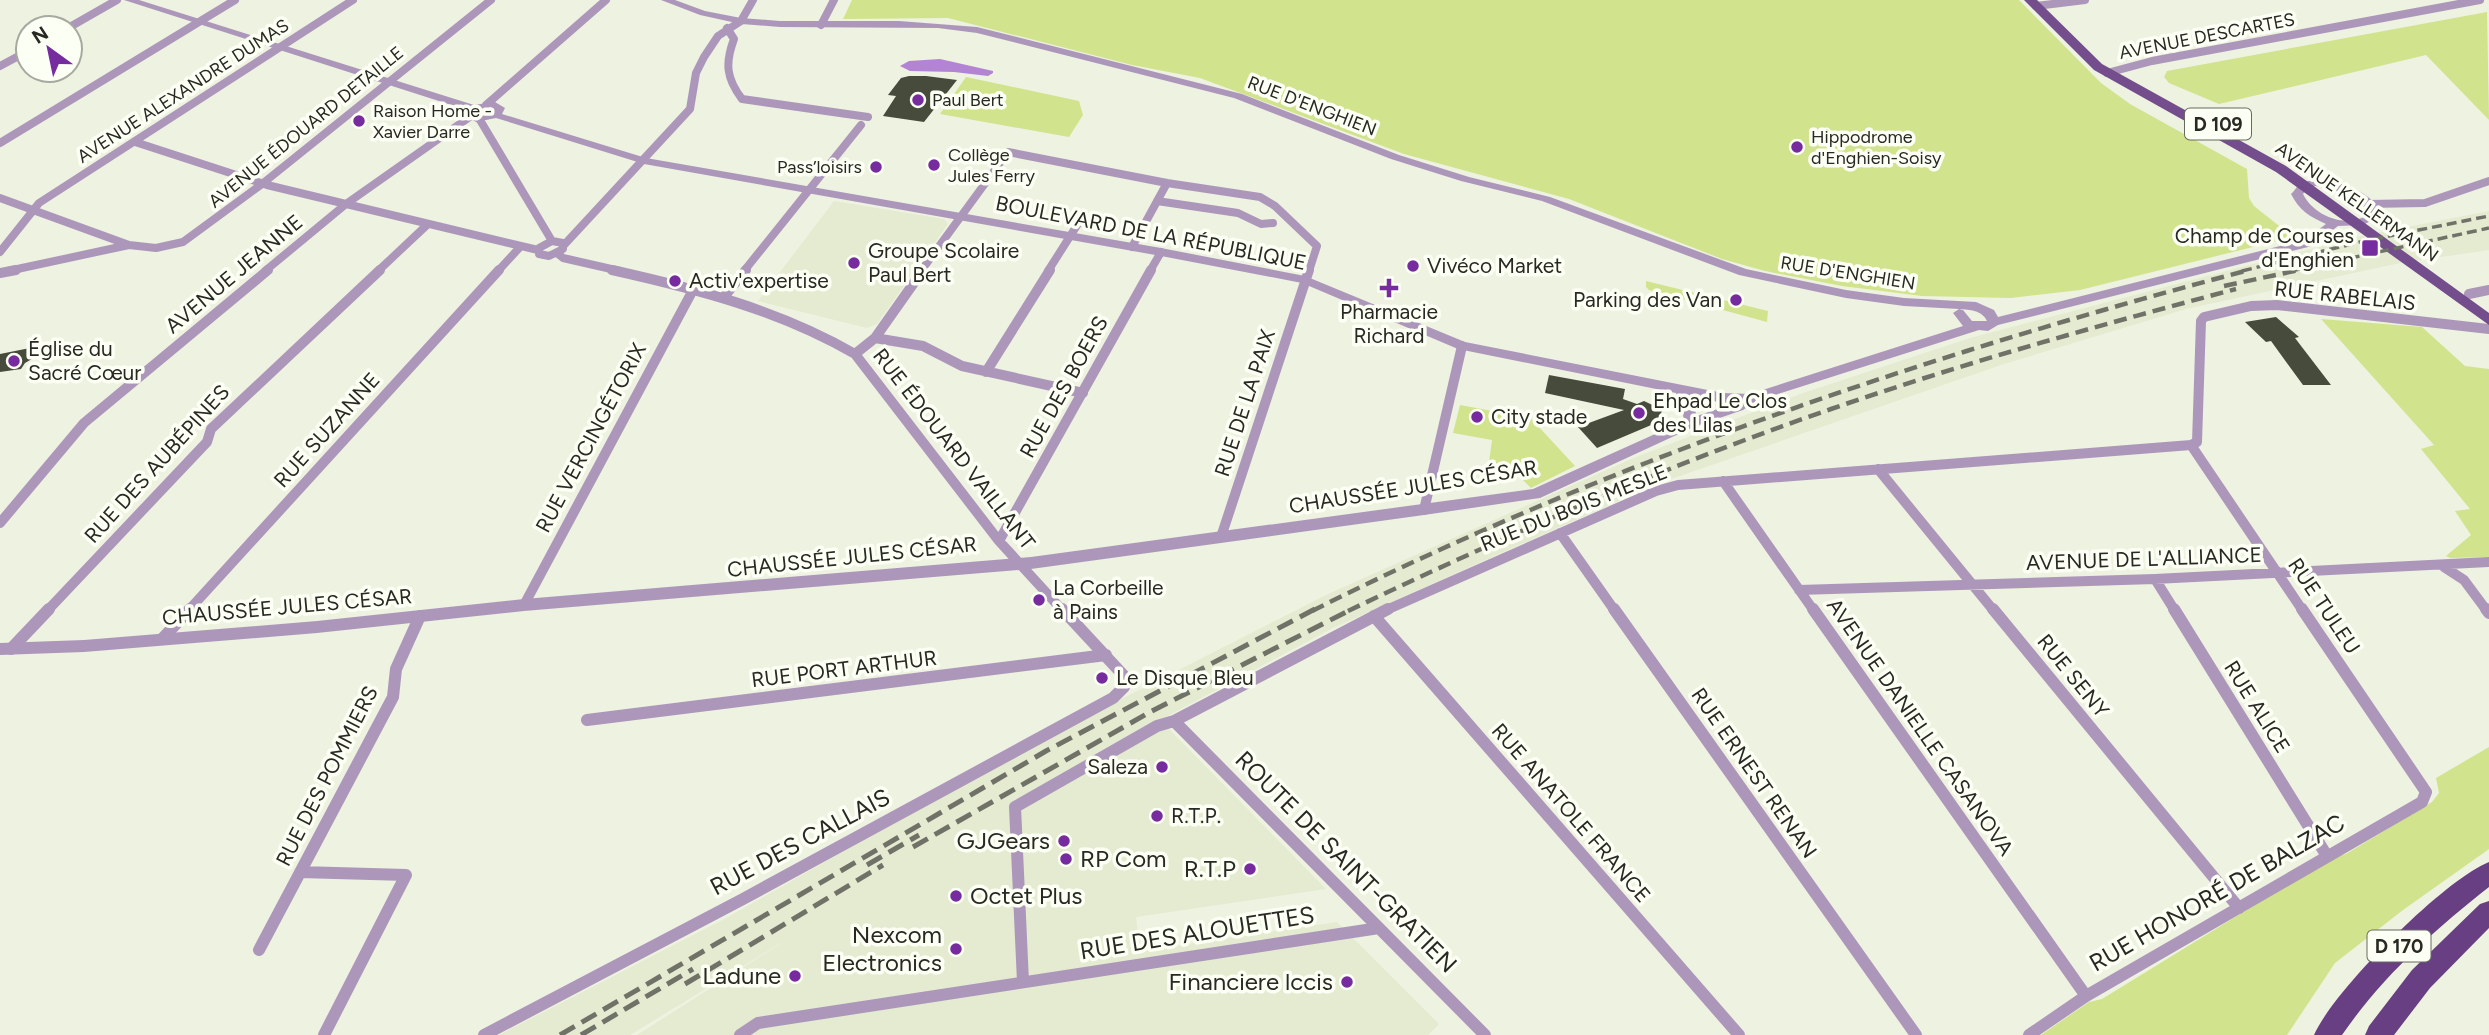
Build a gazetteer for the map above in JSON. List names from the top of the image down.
{
  "streets": {
    "highway": ["D 170"],
    "main road": ["D 109", "AVENUE KELLERMANN"],
    "street": [
      "AVENUE DESCARTES",
      "AVENUE ALEXANDRE DUMAS",
      "RUE D'ENGHIEN",
      "AVENUE ÉDOUARD DETAILLE",
      "BOULEVARD DE LA RÉPUBLIQUE",
      "AVENUE JEANNE",
      "RUE RABELAIS",
      "RUE DES BOERS",
      "RUE DE LA PAIX",
      "RUE SUZANNE",
      "RUE VERCINGÉTORIX",
      "RUE ÉDOUARD VAILLANT",
      "RUE DES AUBÉPINES",
      "CHAUSSÉE JULES CÉSAR",
      "RUE DU BOIS MESLE",
      "AVENUE DE L'ALLIANCE",
      "RUE TULEU",
      "RUE PORT ARTHUR",
      "RUE SENY",
      "RUE ALICE",
      "AVENUE DANIELLE CASANOVA",
      "RUE ERNEST RENAN",
      "RUE DES POMMIERS",
      "RUE ANATOLE FRANCE",
      "RUE DES CALLAIS",
      "ROUTE DE SAINT-GRATIEN",
      "RUE HONORÉ DE BALZAC",
      "RUE DES ALOUETTES"
    ]
  },
  "crossings": [
    ["AVENUE DESCARTES", "AVENUE KELLERMANN"],
    ["BOULEVARD DE LA RÉPUBLIQUE", "RUE DES BOERS"],
    ["BOULEVARD DE LA RÉPUBLIQUE", "RUE DE LA PAIX"],
    ["BOULEVARD DE LA RÉPUBLIQUE", "CHAUSSÉE JULES CÉSAR"],
    ["RUE RABELAIS", "RUE DU BOIS MESLE"],
    ["RUE RABELAIS", "RUE TULEU"],
    ["RUE DES BOERS", "RUE ÉDOUARD VAILLANT"],
    ["RUE DE LA PAIX", "CHAUSSÉE JULES CÉSAR"],
    ["RUE SUZANNE", "CHAUSSÉE JULES CÉSAR"],
    ["RUE VERCINGÉTORIX", "RUE ÉDOUARD VAILLANT"],
    ["RUE VERCINGÉTORIX", "CHAUSSÉE JULES CÉSAR"],
    ["RUE ÉDOUARD VAILLANT", "CHAUSSÉE JULES CÉSAR"],
    ["RUE ÉDOUARD VAILLANT", "RUE PORT ARTHUR"],
    ["RUE ÉDOUARD VAILLANT", "RUE DES CALLAIS"],
    ["RUE DES AUBÉPINES", "CHAUSSÉE JULES CÉSAR"],
    ["CHAUSSÉE JULES CÉSAR", "RUE DES POMMIERS"],
    ["RUE DU BOIS MESLE", "RUE TULEU"],
    ["RUE DU BOIS MESLE", "RUE SENY"],
    ["RUE DU BOIS MESLE", "AVENUE DANIELLE CASANOVA"],
    ["RUE DU BOIS MESLE", "RUE ERNEST RENAN"],
    ["RUE DU BOIS MESLE", "RUE ANATOLE FRANCE"],
    ["RUE DU BOIS MESLE", "ROUTE DE SAINT-GRATIEN"],
    ["AVENUE DE L'ALLIANCE", "RUE TULEU"],
    ["AVENUE DE L'ALLIANCE", "RUE SENY"],
    ["AVENUE DE L'ALLIANCE", "RUE ALICE"],
    ["AVENUE DE L'ALLIANCE", "AVENUE DANIELLE CASANOVA"],
    ["RUE TULEU", "RUE HONORÉ DE BALZAC"],
    ["RUE SENY", "RUE HONORÉ DE BALZAC"],
    ["RUE ALICE", "RUE HONORÉ DE BALZAC"],
    ["AVENUE DANIELLE CASANOVA", "RUE HONORÉ DE BALZAC"],
    ["ROUTE DE SAINT-GRATIEN", "RUE DES ALOUETTES"]
  ],
  "places": {
    "other": [
      "Paul Bert",
      "Raison Home - Xavier Darre",
      "Hippodrome d'Enghien-Soisy",
      "Collège Jules Ferry",
      "Pass’loisirs",
      "Groupe Scolaire Paul Bert",
      "Vivéco Market",
      "Activ'expertise",
      "Parking des Van",
      "Église du Sacré Cœur",
      "Ehpad Le Clos des Lilas",
      "City stade",
      "La Corbeille à Pains",
      "Le Disque Bleu",
      "Saleza",
      "R.T.P.",
      "GJGears",
      "RP Com",
      "R.T.P",
      "Octet Plus",
      "Nexcom Electronics",
      "Ladune",
      "Financiere lccis"
    ],
    "transit": ["Champ de Courses d'Enghien"],
    "health": ["Pharmacie Richard"]
  },
  "north": "top left"
}
